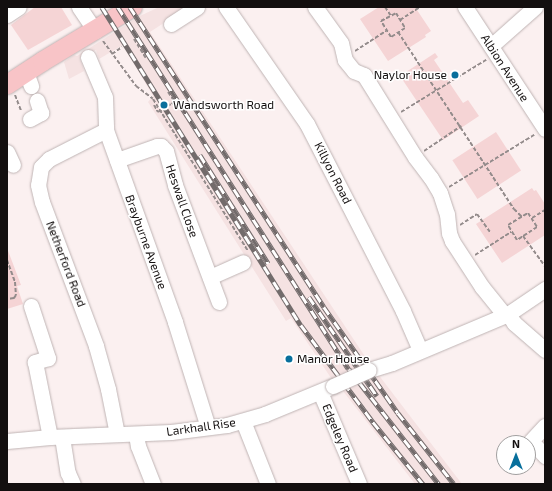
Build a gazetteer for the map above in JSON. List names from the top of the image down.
{
  "streets": {
    "street": [
      "Albion Avenue",
      "Killyon Road",
      "Heswall Close",
      "Brayburne Avenue",
      "Netherford Road",
      "Larkhall Rise",
      "Edgeley Road"
    ]
  },
  "crossings": [
    ["Killyon Road", "Larkhall Rise"],
    ["Heswall Close", "Brayburne Avenue"],
    ["Brayburne Avenue", "Netherford Road"],
    ["Brayburne Avenue", "Larkhall Rise"],
    ["Netherford Road", "Larkhall Rise"],
    ["Larkhall Rise", "Edgeley Road"]
  ],
  "places": ["Naylor House", "Wandsworth Road", "Manor House"],
  "north": "top"
}
